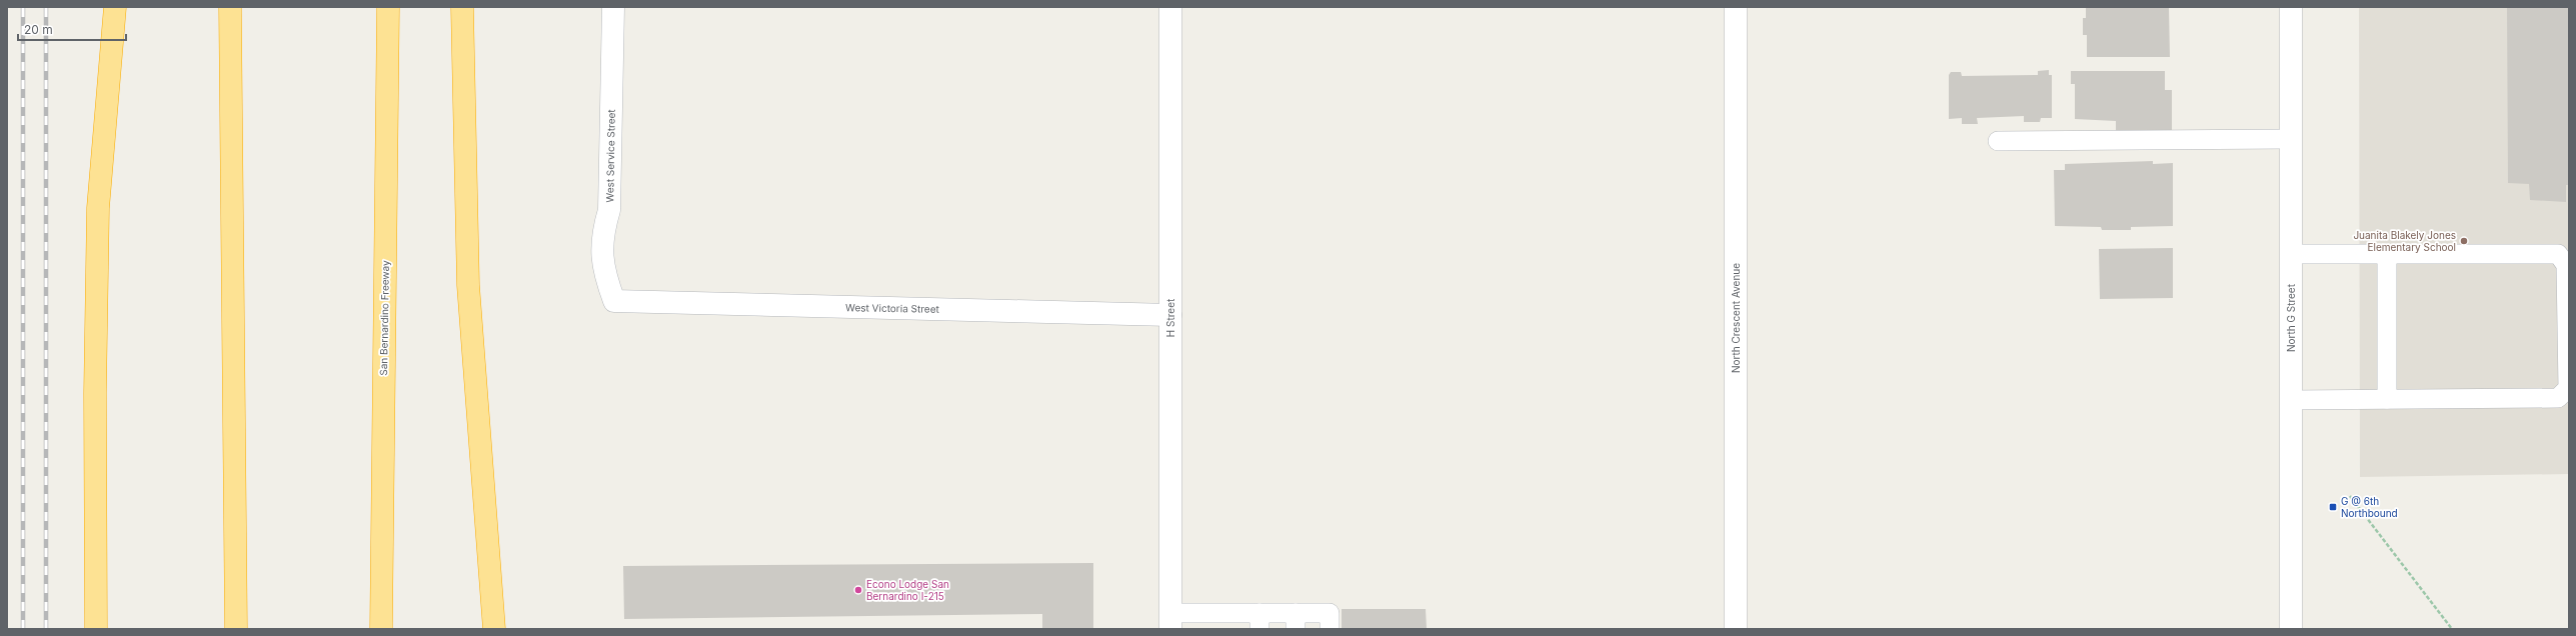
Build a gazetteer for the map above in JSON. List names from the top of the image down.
{
  "streets": {
    "highway": ["San Bernardino Freeway"],
    "street": [
      "West Service Street",
      "West Victoria Street",
      "H Street",
      "North Crescent Avenue",
      "North G Street"
    ]
  },
  "crossings": [
    ["West Service Street", "West Victoria Street"],
    ["West Victoria Street", "H Street"]
  ],
  "places": {
    "other": ["Juanita Blakely Jones Elementary School", "Econo Lodge San Bernardino I-215"],
    "transit": ["G @ 6th Northbound"]
  },
  "scale_bar": "20 m"
}
